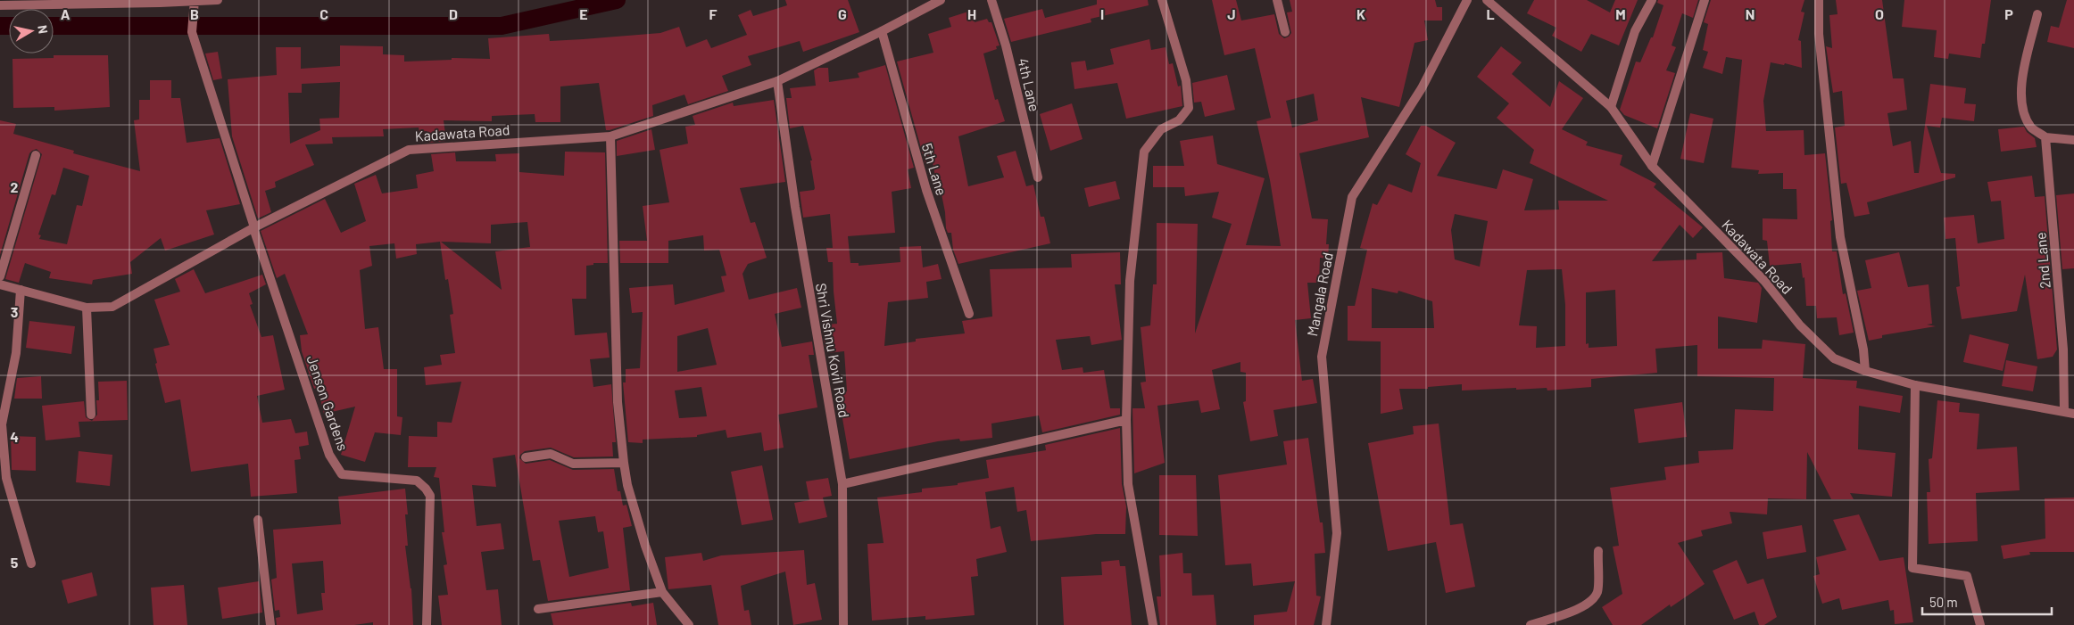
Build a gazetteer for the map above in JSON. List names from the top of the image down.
{
  "streets": {
    "street": [
      "4th Lane",
      "Kadawata Road",
      "5th Lane",
      "2nd Lane",
      "Mangala Road",
      "Shri Vishnu Kovil Road",
      "Jenson Gardens"
    ]
  },
  "crossings": [
    ["Kadawata Road", "5th Lane"],
    ["Kadawata Road", "2nd Lane"],
    ["Kadawata Road", "Shri Vishnu Kovil Road"],
    ["Kadawata Road", "Jenson Gardens"]
  ],
  "scale_bar": "50 m",
  "north": "right",
  "grid": {
    "columns": [
      "A",
      "B",
      "C",
      "D",
      "E",
      "F",
      "G",
      "H",
      "I",
      "J",
      "K",
      "L",
      "M",
      "N",
      "O",
      "P"
    ],
    "rows": [
      "2",
      "3",
      "4",
      "5"
    ]
  }
}
